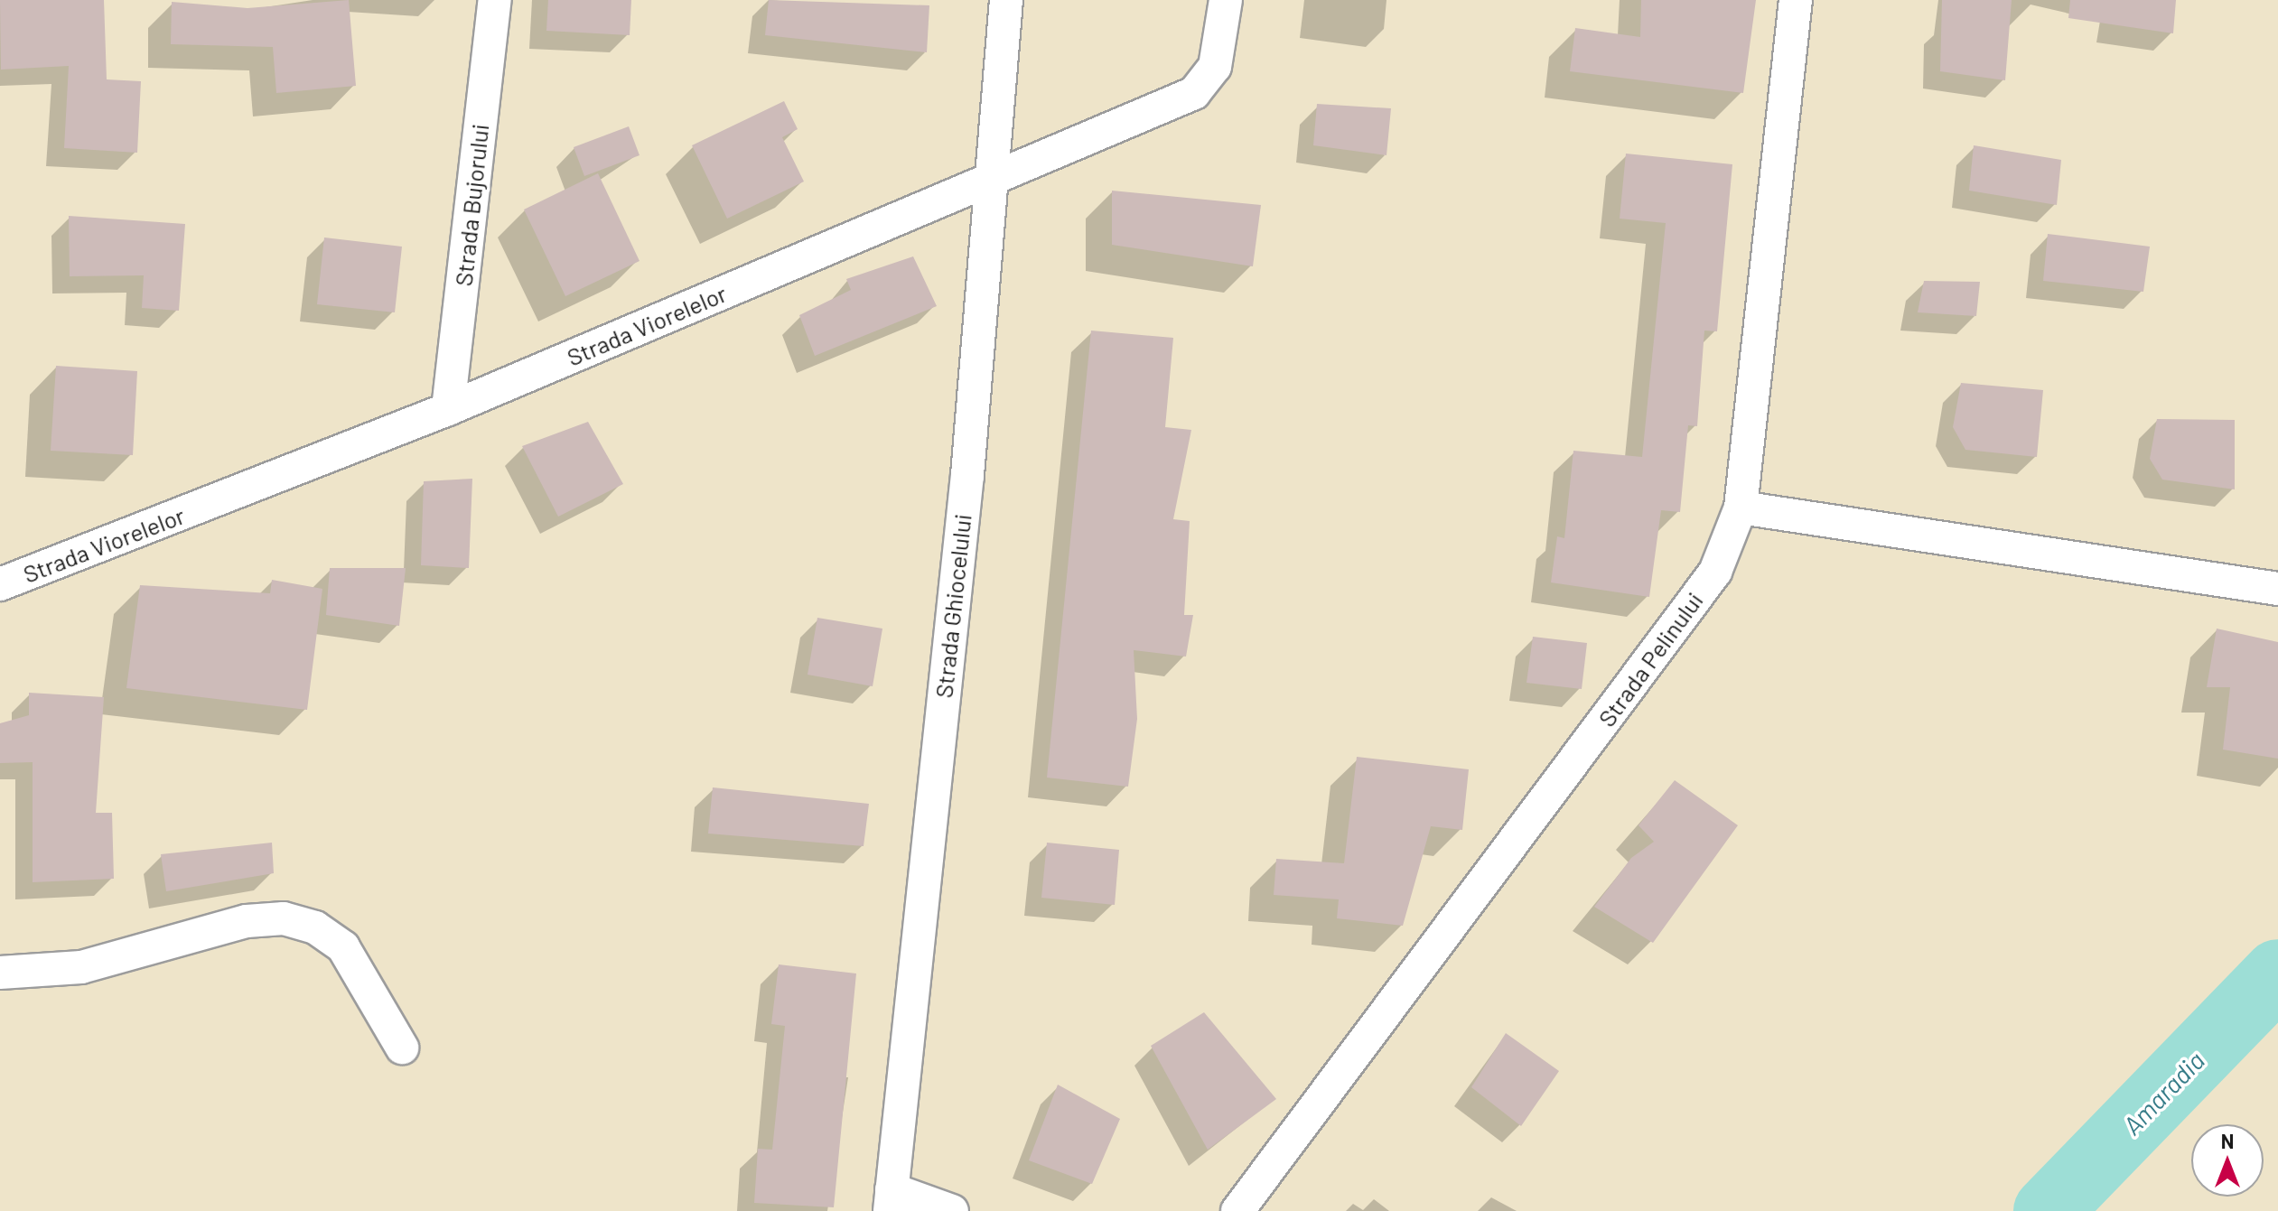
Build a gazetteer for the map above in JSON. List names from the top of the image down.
{
  "streets": {
    "street": [
      "Strada Bujorului",
      "Strada Viorelelor",
      "Strada Ghiocelului",
      "Strada Pelinului"
    ]
  },
  "crossings": [
    ["Strada Bujorului", "Strada Viorelelor"],
    ["Strada Viorelelor", "Strada Ghiocelului"]
  ],
  "water": ["Amaradia"],
  "north": "top"
}
